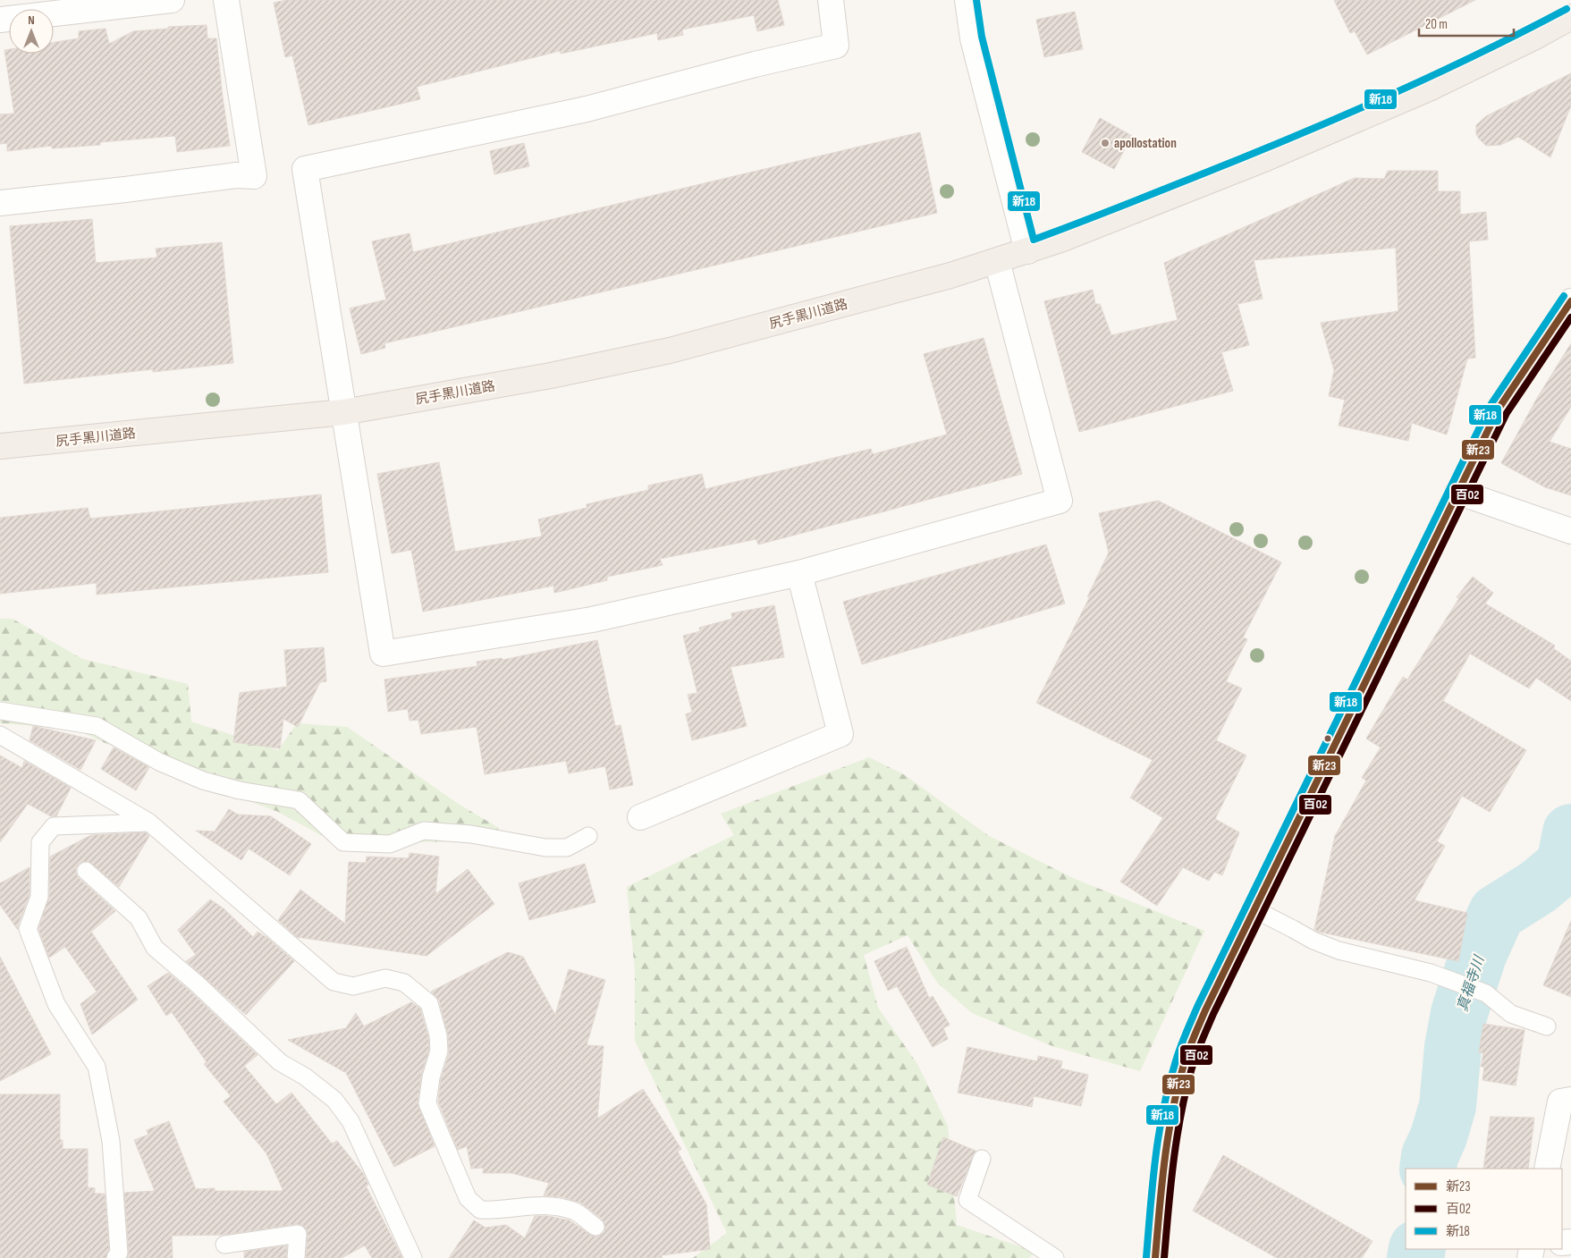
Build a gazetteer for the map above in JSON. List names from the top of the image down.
{
  "streets": {
    "main road": ["尻手黒川道路"]
  },
  "water": ["真福寺川"],
  "places": ["apollostation"],
  "lines": ["transit line 新18", "transit line 新23", "transit line 百02"],
  "legend": ["新23", "百02", "新18"],
  "scale_bar": "20 m",
  "north": "top"
}
